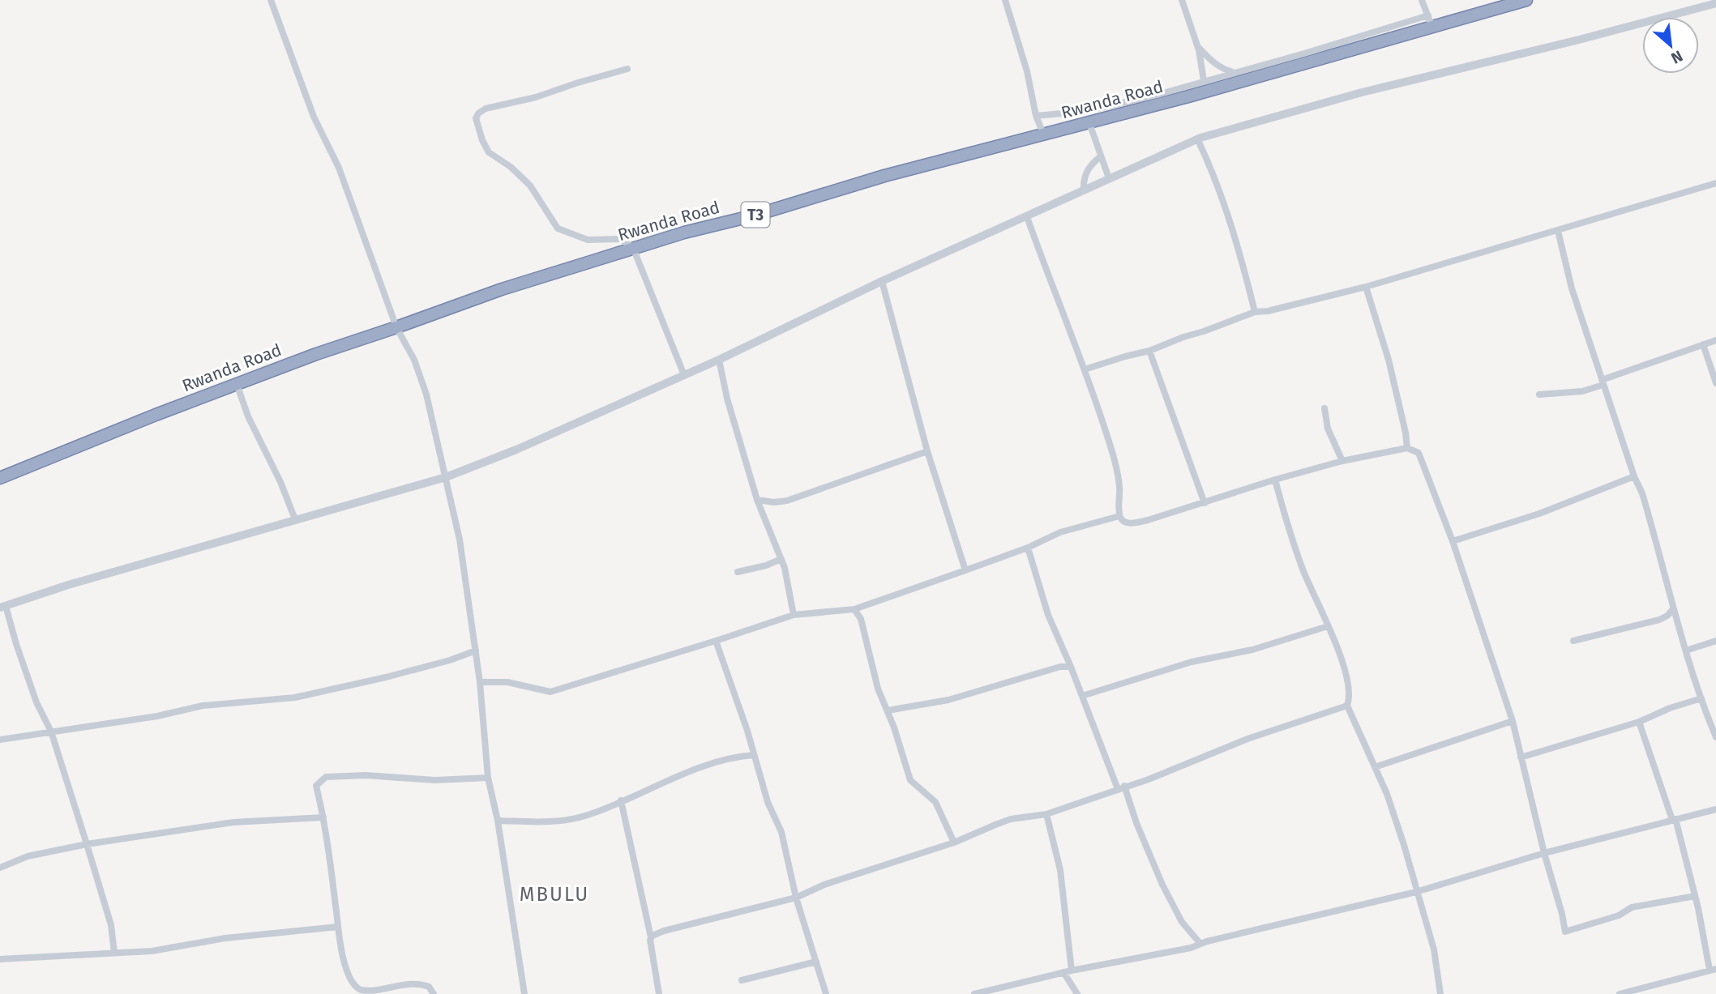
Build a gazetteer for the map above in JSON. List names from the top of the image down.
{
  "streets": {
    "highway": ["Rwanda Road", "T3"]
  },
  "districts": ["MBULU"],
  "north": "bottom right"
}
